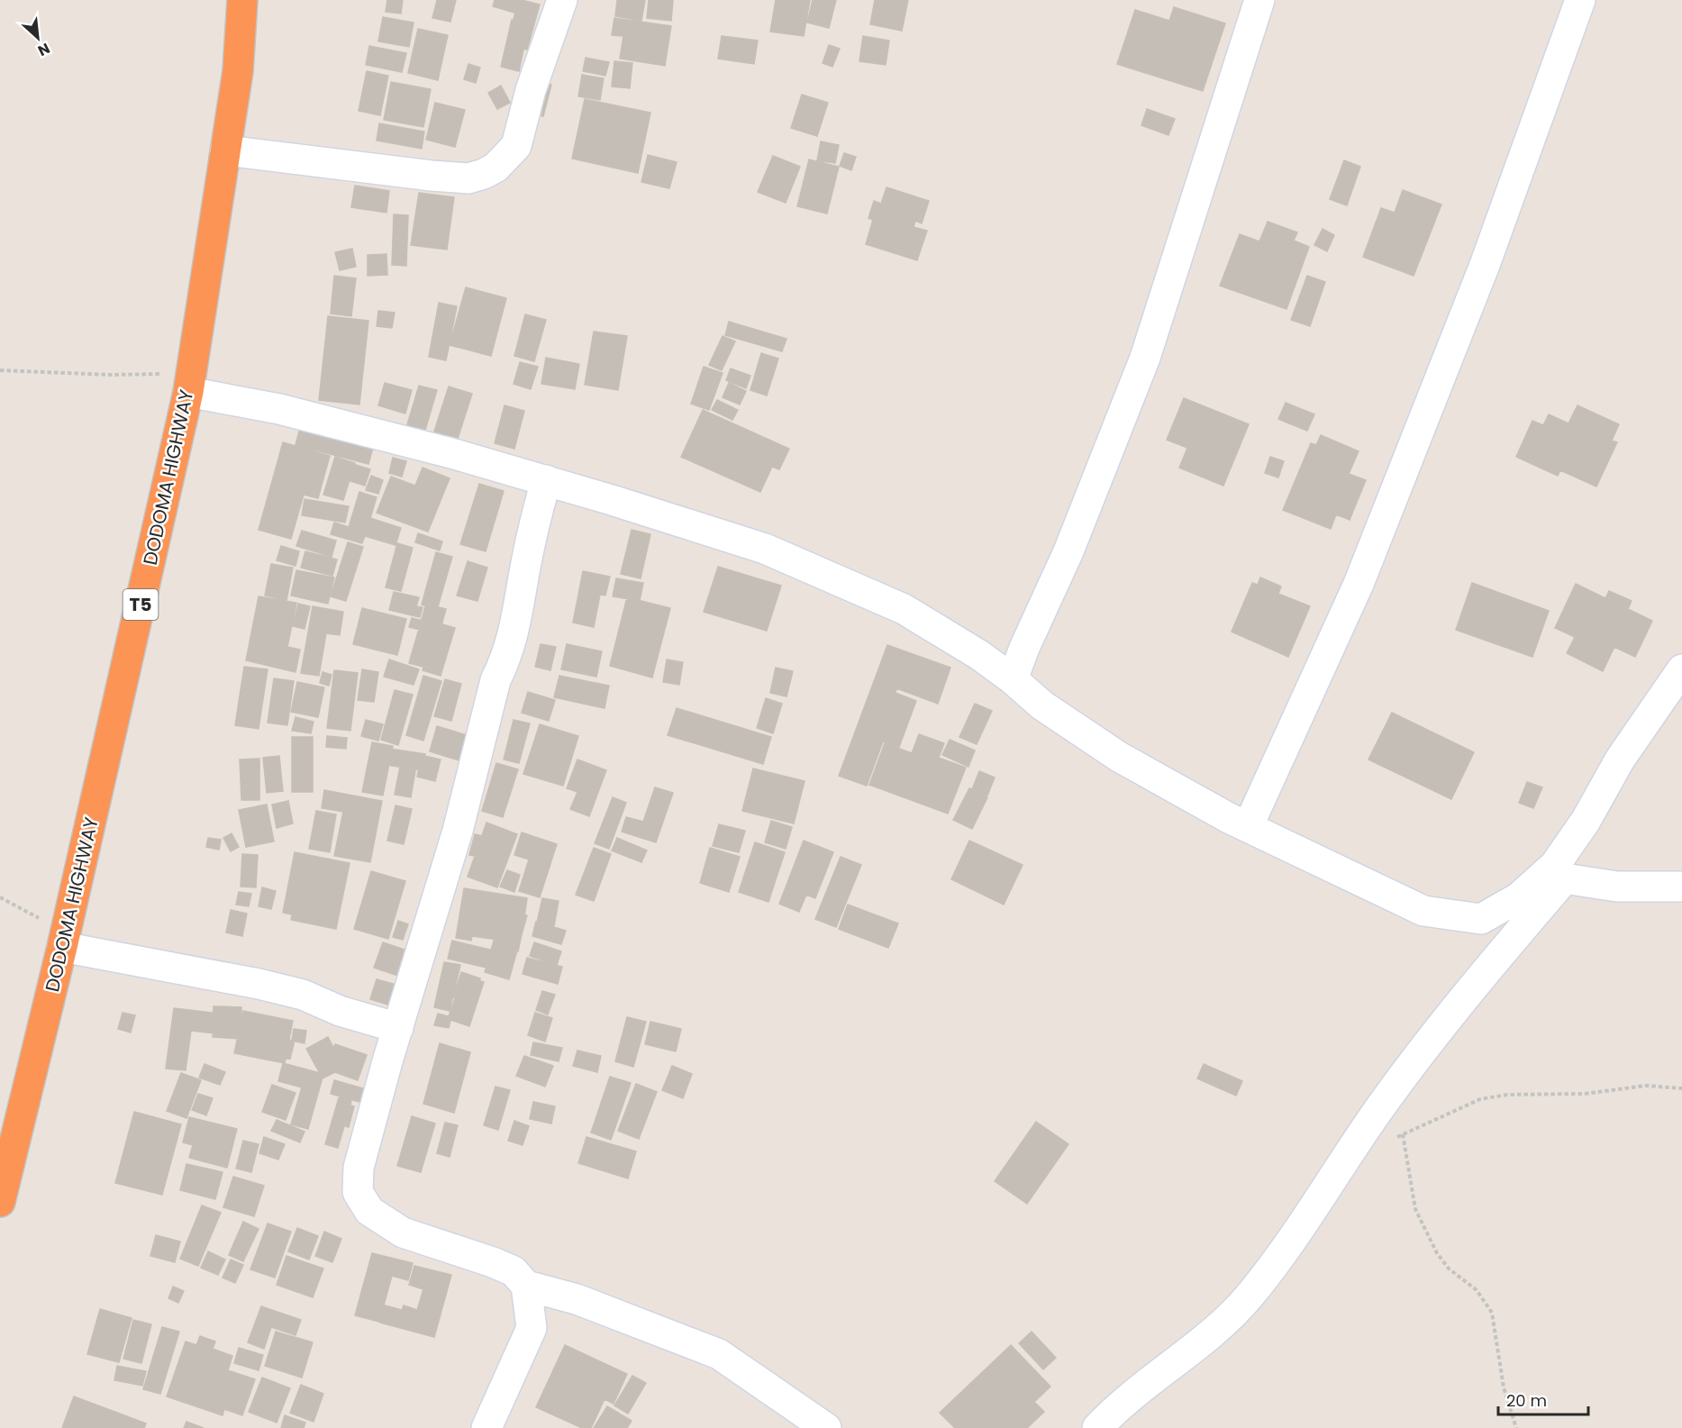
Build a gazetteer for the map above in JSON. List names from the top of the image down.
{
  "streets": {
    "highway": ["DODOMA HIGHWAY", "T5"]
  },
  "scale_bar": "20 m",
  "north": "bottom right"
}
